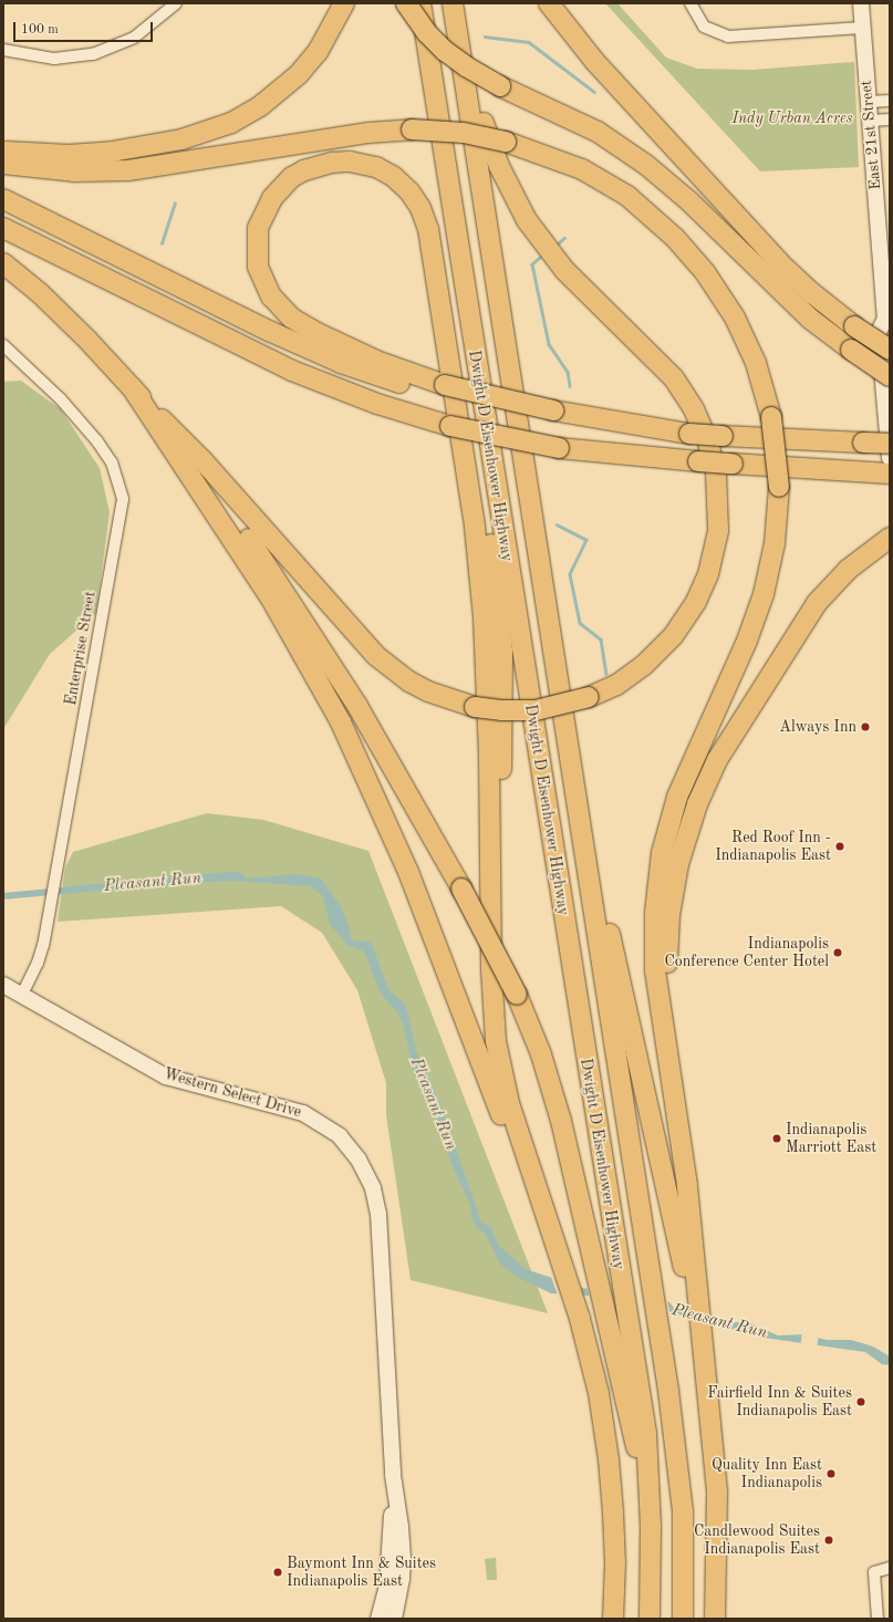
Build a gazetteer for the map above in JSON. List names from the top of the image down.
{
  "streets": {
    "highway": ["Dwight D Eisenhower Highway"],
    "street": ["East 21st Street", "Enterprise Street", "Western Select Drive"]
  },
  "crossings": [
    ["Enterprise Street", "Western Select Drive"]
  ],
  "water": ["Pleasant Run"],
  "parks": ["Indy Urban Acres"],
  "places": [
    "Always Inn",
    "Red Roof Inn - Indianapolis East",
    "Indianapolis Conference Center Hotel",
    "Indianapolis Marriott East",
    "Fairfield Inn & Suites Indianapolis East",
    "Quality Inn East Indianapolis",
    "Candlewood Suites Indianapolis East",
    "Baymont Inn & Suites Indianapolis East"
  ],
  "scale_bar": "100 m"
}
